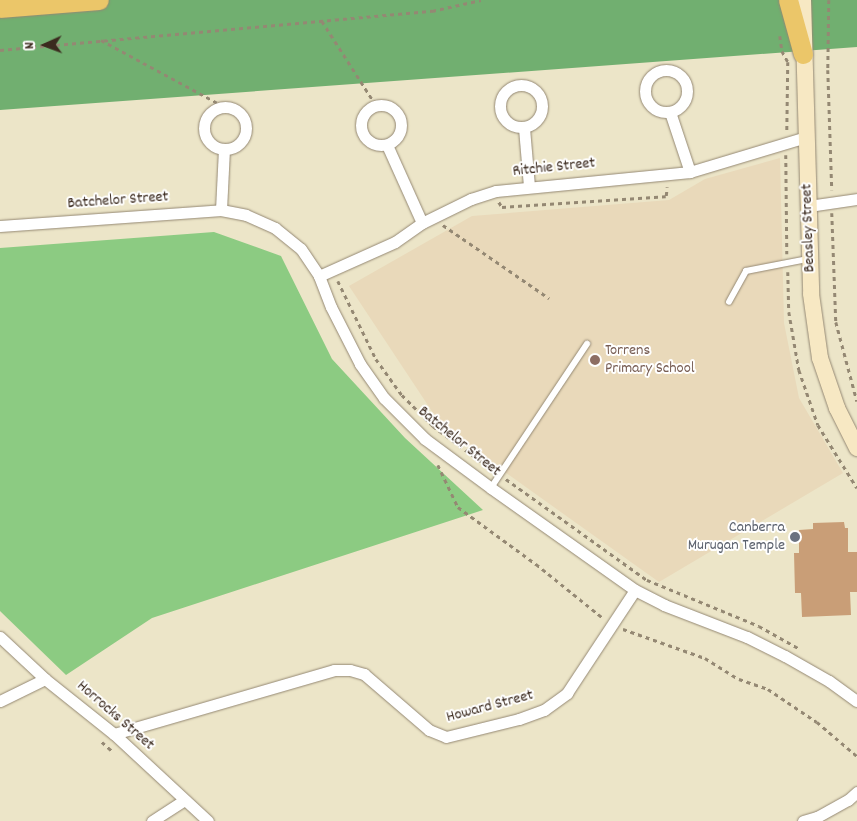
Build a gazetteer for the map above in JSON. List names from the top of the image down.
{
  "streets": {
    "main road": ["Beasley Street"],
    "street": [
      "Ritchie Street",
      "Batchelor Street",
      "Howard Street",
      "Horrocks Street"
    ]
  },
  "crossings": [
    ["Ritchie Street", "Batchelor Street"],
    ["Ritchie Street", "Beasley Street"],
    ["Batchelor Street", "Howard Street"],
    ["Howard Street", "Horrocks Street"]
  ],
  "places": ["Torrens Primary School", "Canberra Murugan Temple"],
  "north": "left"
}
